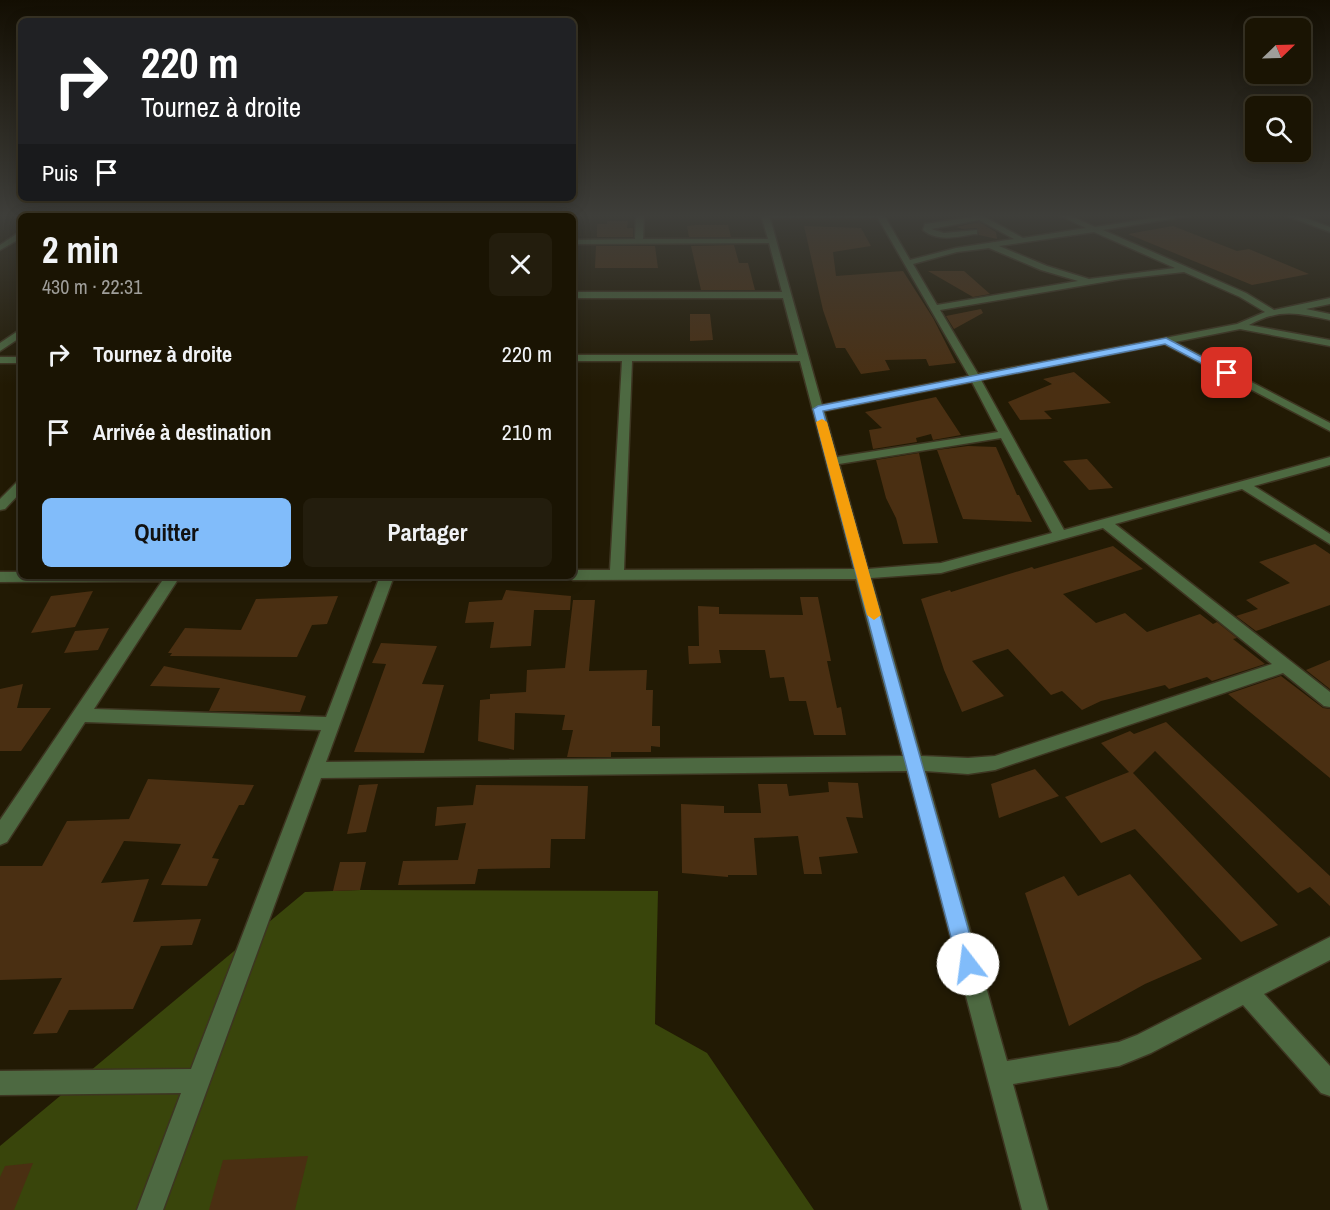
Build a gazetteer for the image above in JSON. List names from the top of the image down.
{
  "north": "top right",
  "page": {
    "turn": ["220 m", "Tournez à droite"],
    "then": "Puis",
    "heading": ["2 min", "430 m · 22:31"],
    "list": [
      {
        "name": "Tournez à droite",
        "value": "220 m"
      },
      {
        "name": "Arrivée à destination",
        "value": "210 m"
      }
    ],
    "buttons": ["Quitter", "Partager"]
  }
}
